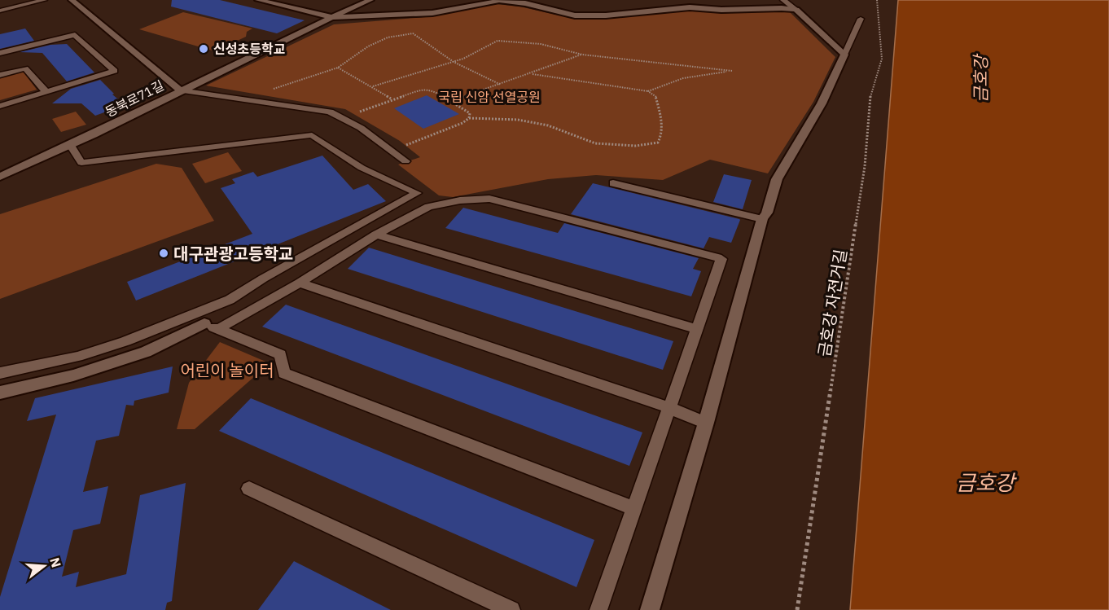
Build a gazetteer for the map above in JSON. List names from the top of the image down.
{
  "streets": {
    "street": ["동북로71길"],
    "path": ["금호강 자전거길"]
  },
  "water": ["금호강"],
  "parks": ["국립 신암 선열공원", "어린이 놀이터"],
  "places": ["신성초등학교", "대구관광고등학교"],
  "north": "right"
}
